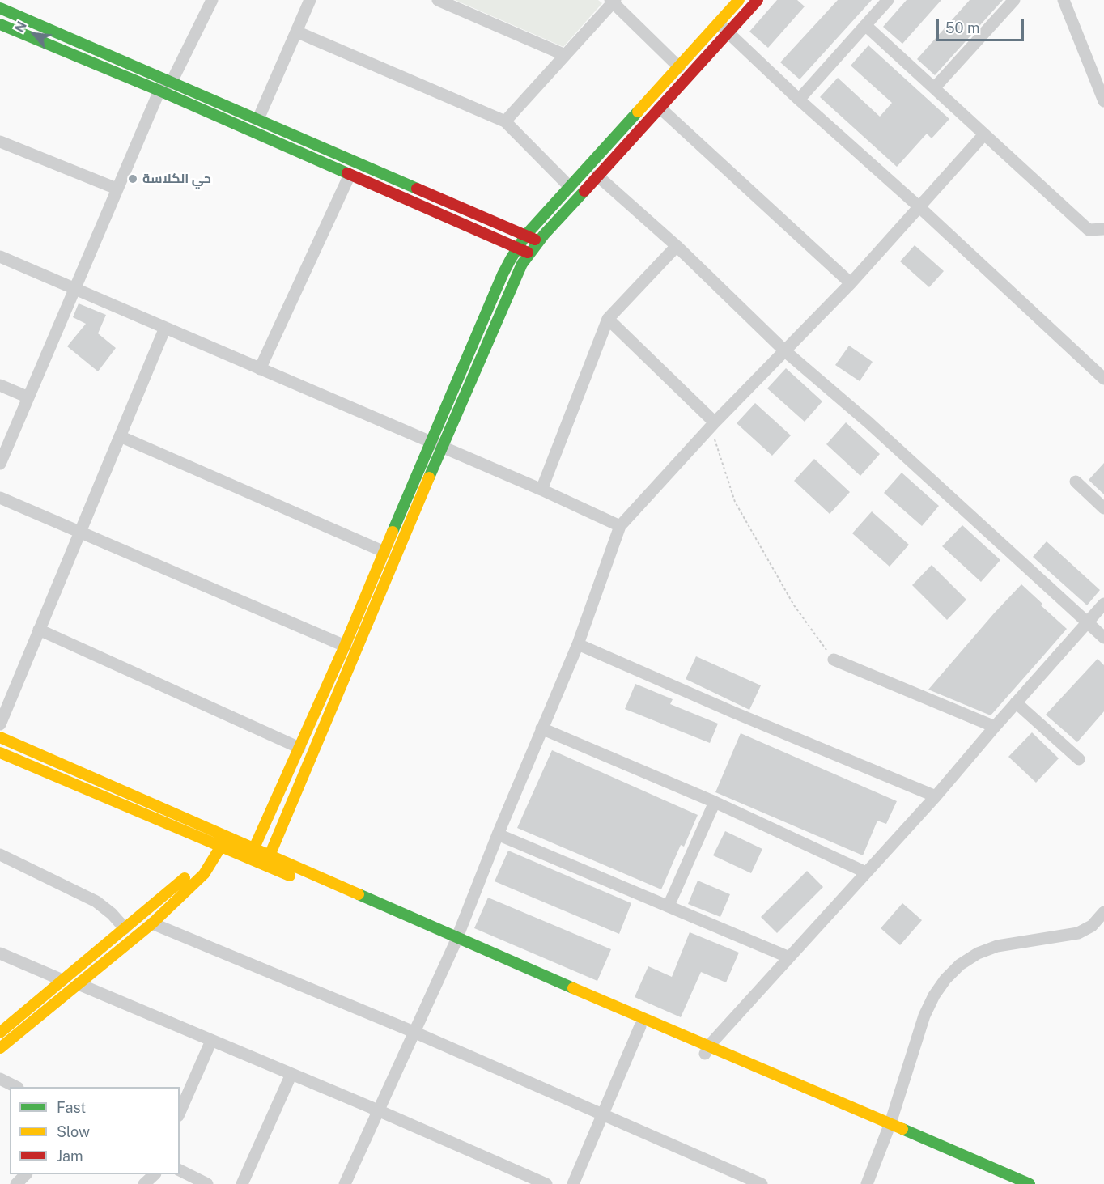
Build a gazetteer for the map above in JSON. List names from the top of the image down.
{
  "places": ["حي الكلاسة"],
  "legend": ["Fast", "Slow", "Jam"],
  "scale_bar": "50 m",
  "north": "top left"
}
